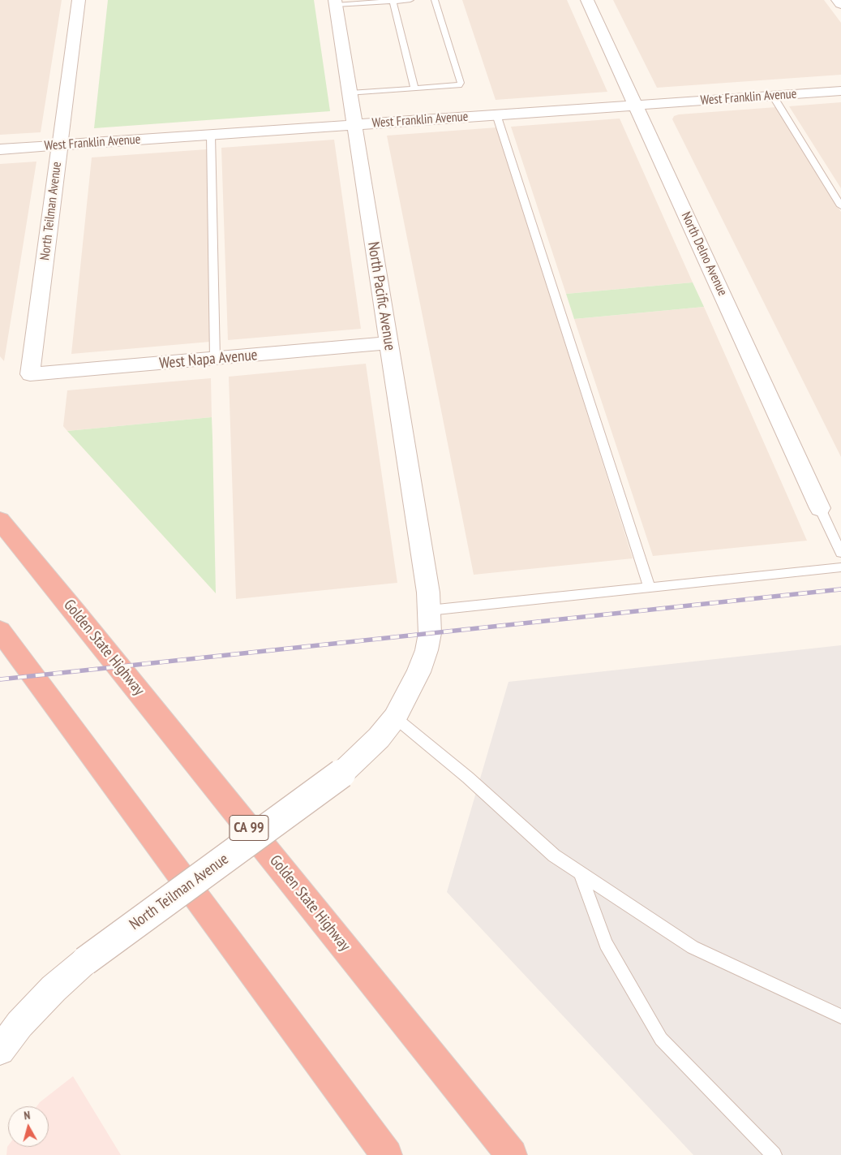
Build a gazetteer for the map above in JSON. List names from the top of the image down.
{
  "streets": {
    "highway": ["Golden State Highway", "CA 99"],
    "street": [
      "West Franklin Avenue",
      "North Teilman Avenue",
      "North Delno Avenue",
      "North Pacific Avenue",
      "West Napa Avenue"
    ]
  },
  "crossings": [
    ["West Franklin Avenue", "North Teilman Avenue"],
    ["West Franklin Avenue", "North Delno Avenue"],
    ["West Franklin Avenue", "North Pacific Avenue"],
    ["North Teilman Avenue", "North Pacific Avenue"],
    ["North Teilman Avenue", "West Napa Avenue"],
    ["North Pacific Avenue", "West Napa Avenue"]
  ],
  "north": "top"
}
